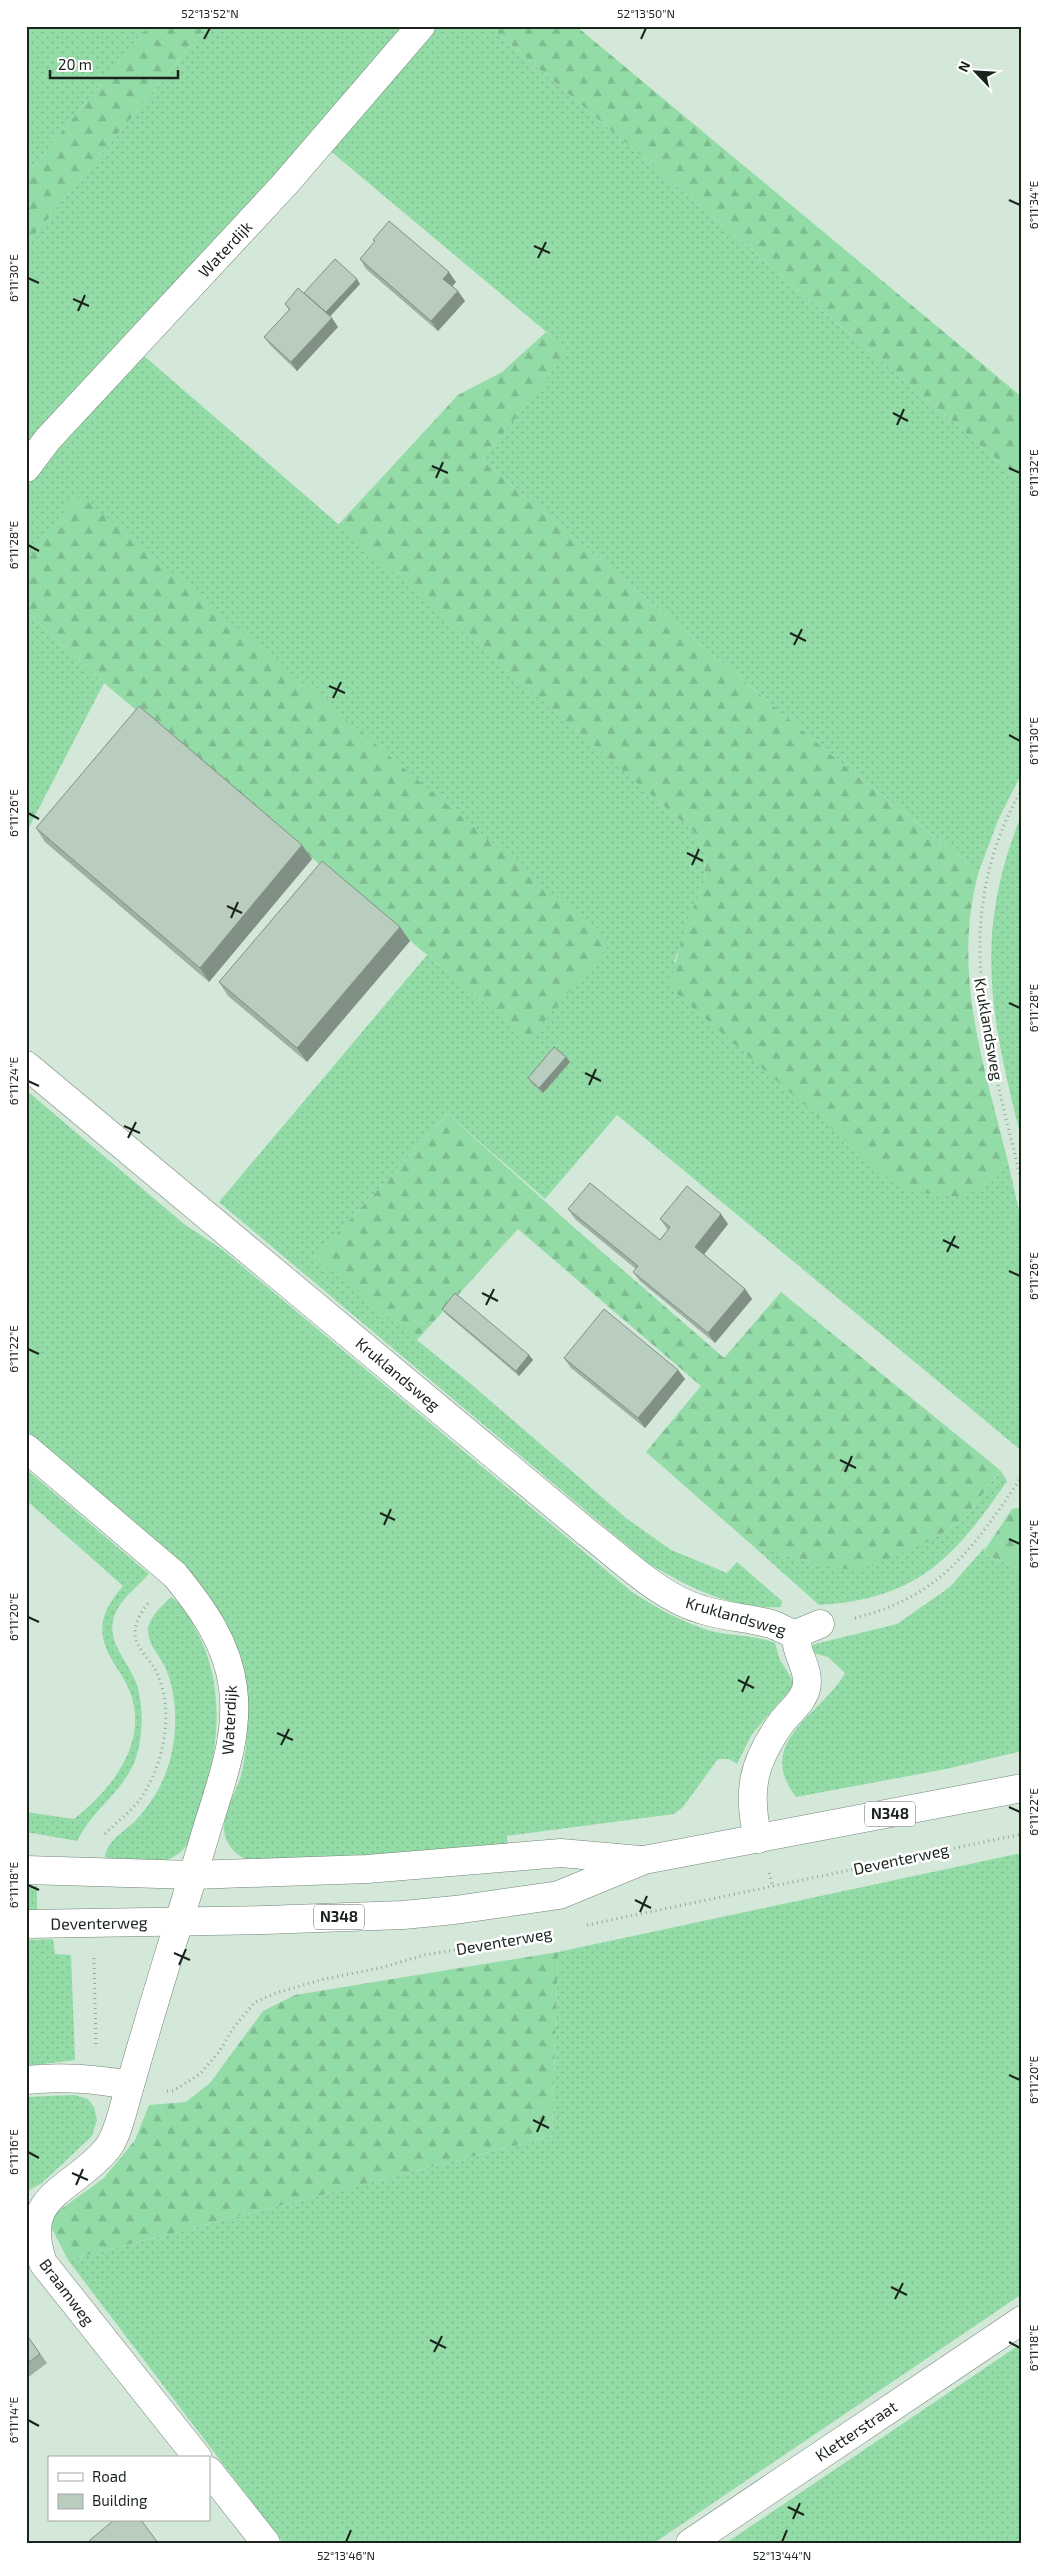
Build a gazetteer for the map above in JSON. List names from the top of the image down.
{
  "streets": {
    "street": [
      "Waterdijk",
      "Kruklandsweg",
      "N348",
      "Deventerweg",
      "Braamweg",
      "Kletterstraat"
    ]
  },
  "crossings": [
    ["Waterdijk", "Deventerweg"],
    ["Waterdijk", "Braamweg"],
    ["Deventerweg", "Braamweg"]
  ],
  "legend": ["Road", "Building"],
  "scale_bar": "20 m",
  "north": "top left",
  "coordinates": [
    "52°13'52\"N",
    "52°13'50\"N",
    "6°11'34\"E",
    "6°11'30\"E",
    "6°11'32\"E",
    "6°11'28\"E",
    "6°11'26\"E",
    "6°11'24\"E",
    "6°11'22\"E",
    "6°11'20\"E",
    "6°11'18\"E",
    "6°11'16\"E",
    "6°11'14\"E",
    "52°13'46\"N",
    "52°13'44\"N"
  ]
}
